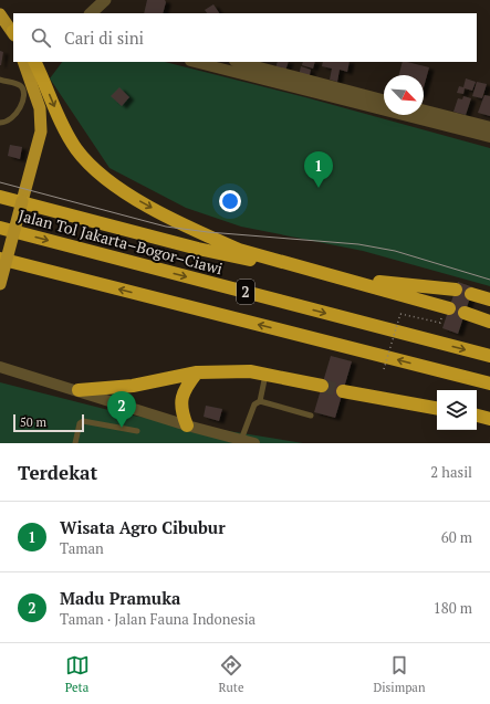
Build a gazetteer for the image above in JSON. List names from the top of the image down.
{
  "streets": {
    "highway": ["Jalan Tol Jakarta–Bogor–Ciawi", "2"]
  },
  "scale_bar": "50 m",
  "north": "bottom right",
  "page": {
    "search": "Cari di sini",
    "pins": ["1", "2"],
    "scale": "50 m",
    "heading": ["Terdekat", "2 hasil"],
    "list": [
      {
        "mark": "1",
        "name": "Wisata Agro Cibubur",
        "note": "Taman",
        "value": "60 m"
      },
      {
        "mark": "2",
        "name": "Madu Pramuka",
        "note": "Taman · Jalan Fauna Indonesia",
        "value": "180 m"
      }
    ],
    "nav": ["Peta", "Rute", "Disimpan"]
  }
}
